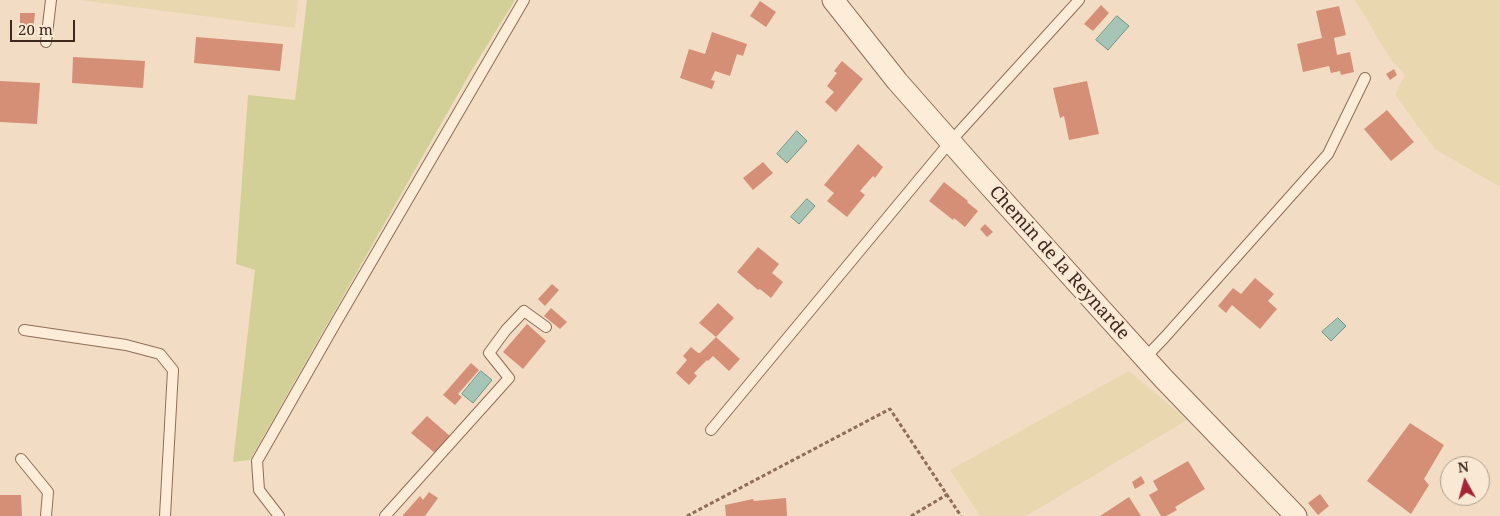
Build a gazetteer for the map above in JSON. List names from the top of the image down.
{
  "streets": {
    "street": ["Chemin de la Reynarde"]
  },
  "scale_bar": "20 m",
  "north": "top"
}
